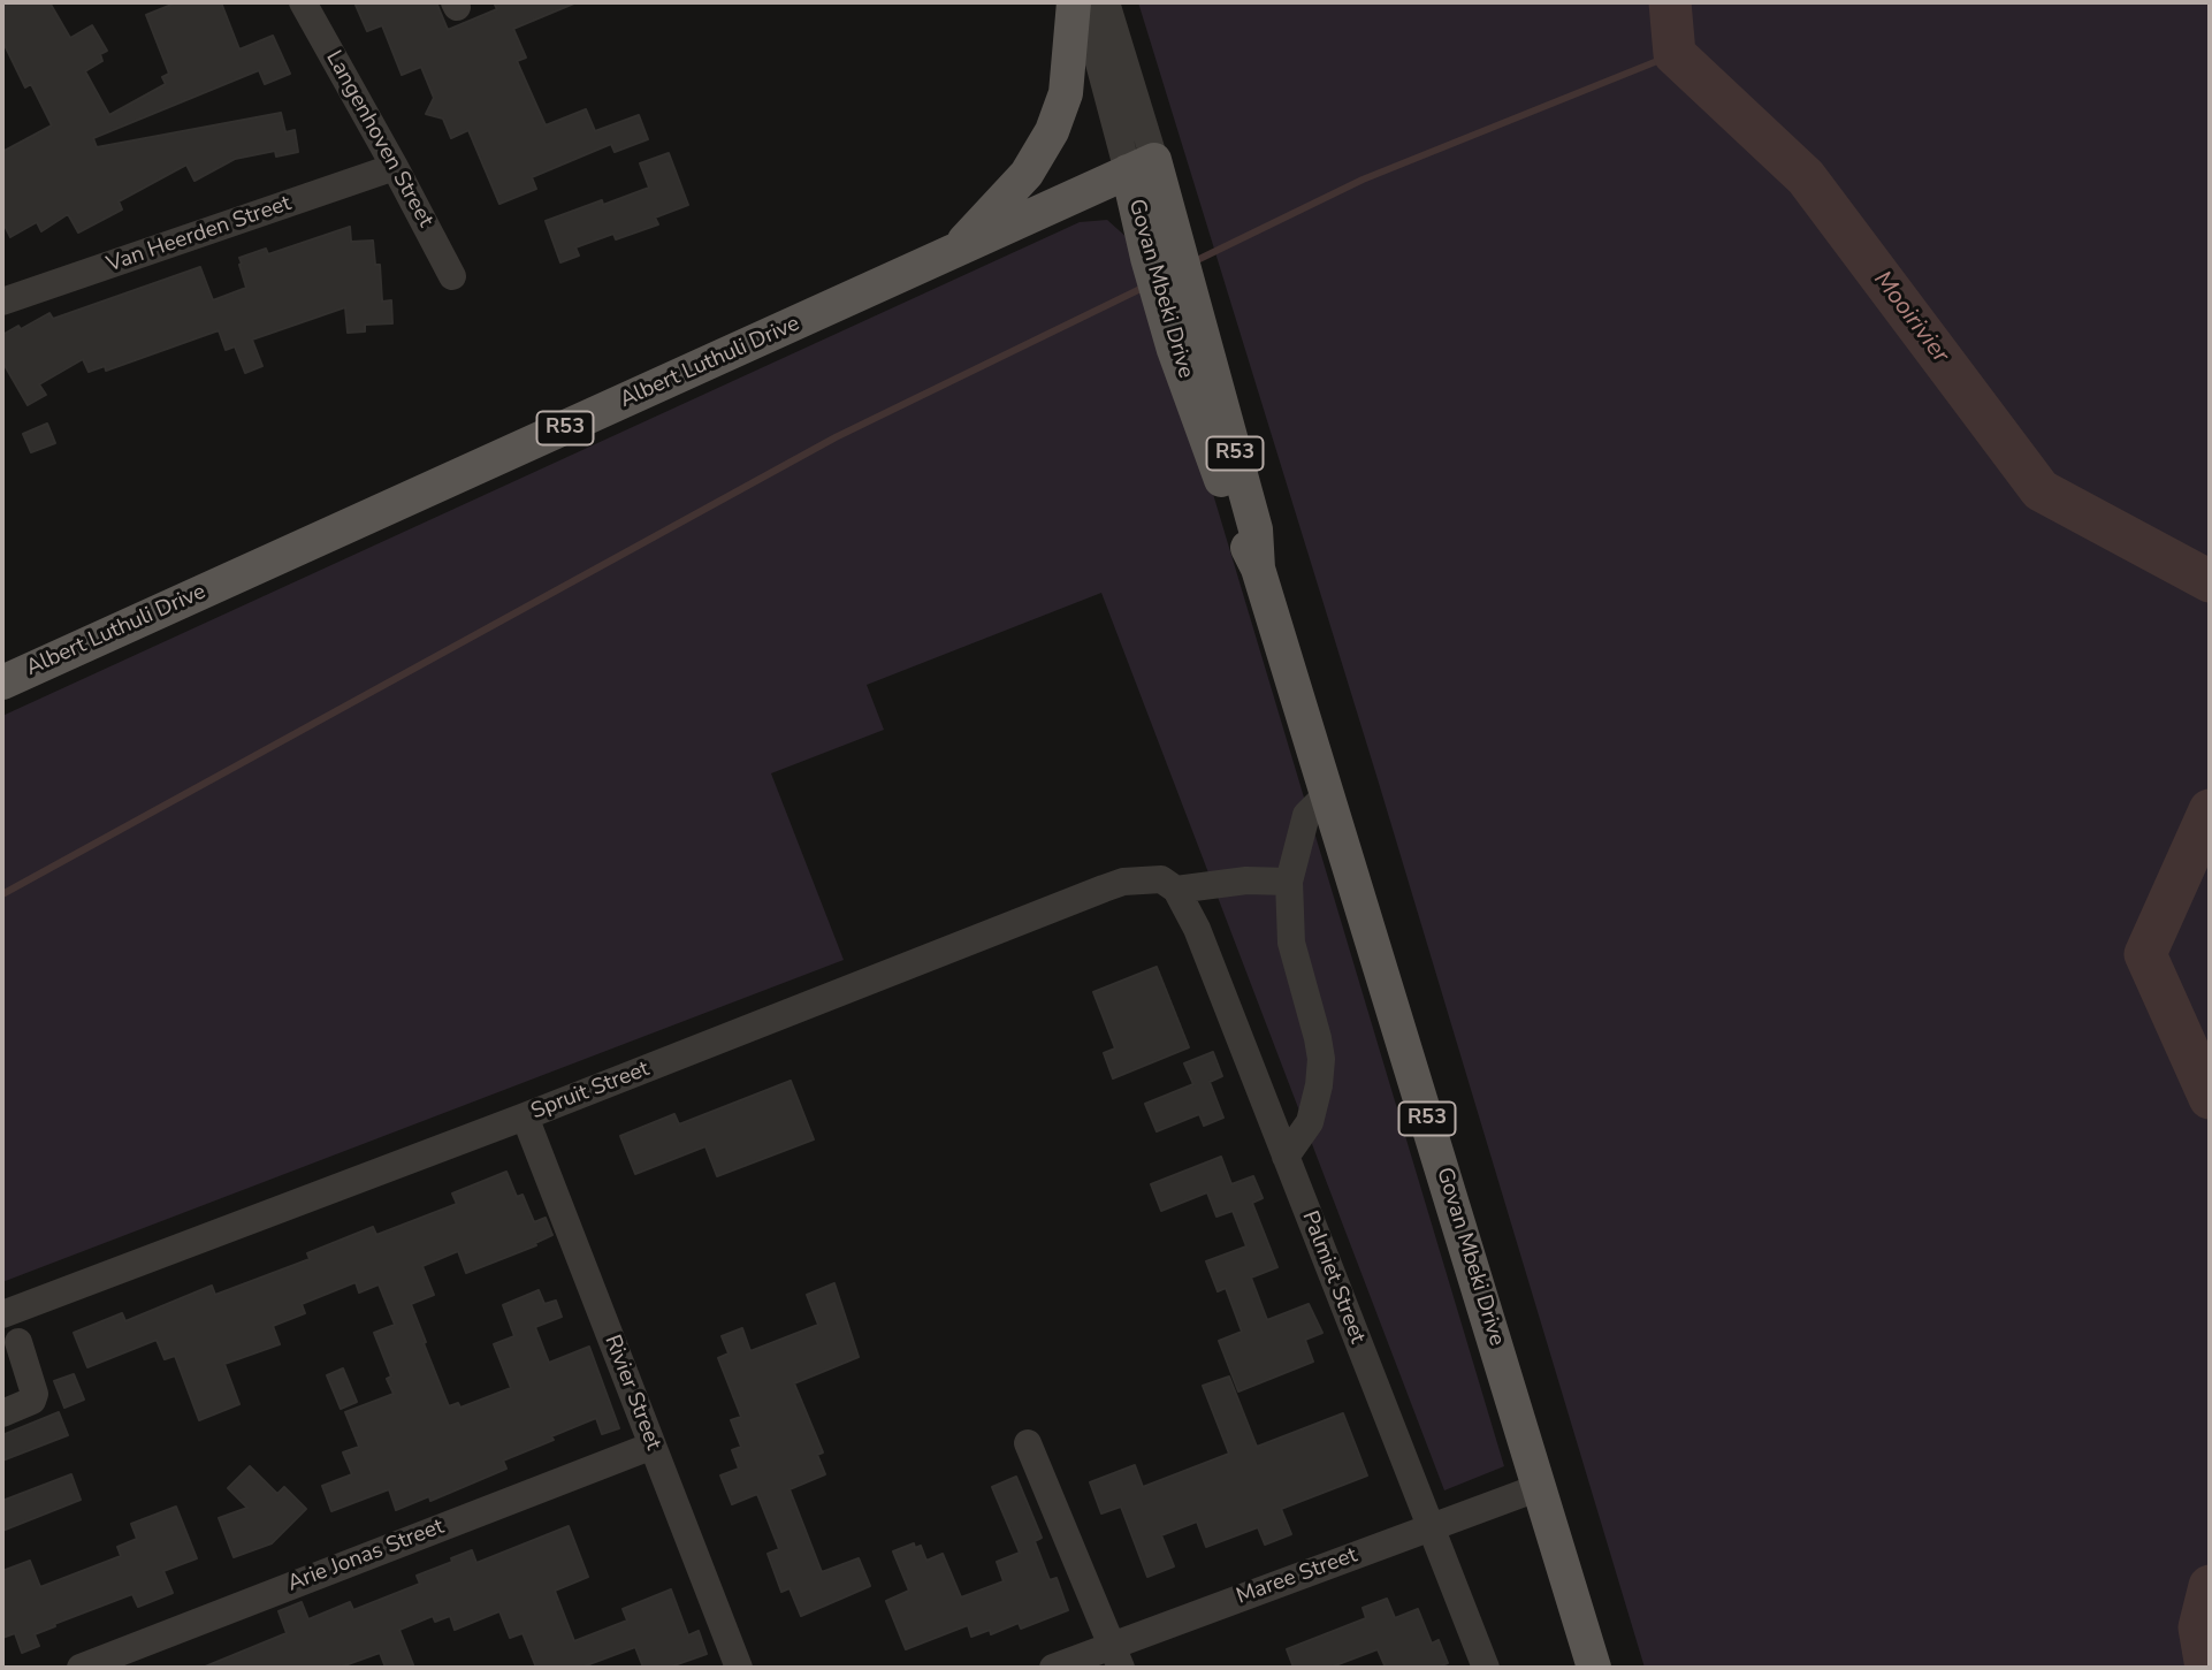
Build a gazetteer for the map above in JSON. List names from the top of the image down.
{
  "streets": {
    "main road": ["Govan Mbeki Drive", "Albert Luthuli Drive", "R53"],
    "street": [
      "Langenhoven Street",
      "Van Heerden Street",
      "Spruit Street",
      "Palmiet Street",
      "Rivier Street",
      "Arie Jonas Street",
      "Maree Street"
    ]
  },
  "crossings": [
    ["Langenhoven Street", "Van Heerden Street"],
    ["Govan Mbeki Drive", "Albert Luthuli Drive"],
    ["Govan Mbeki Drive", "Maree Street"],
    ["Spruit Street", "Palmiet Street"],
    ["Spruit Street", "Rivier Street"],
    ["Palmiet Street", "Maree Street"],
    ["Rivier Street", "Arie Jonas Street"]
  ],
  "water": ["Mooirivier"]
}
